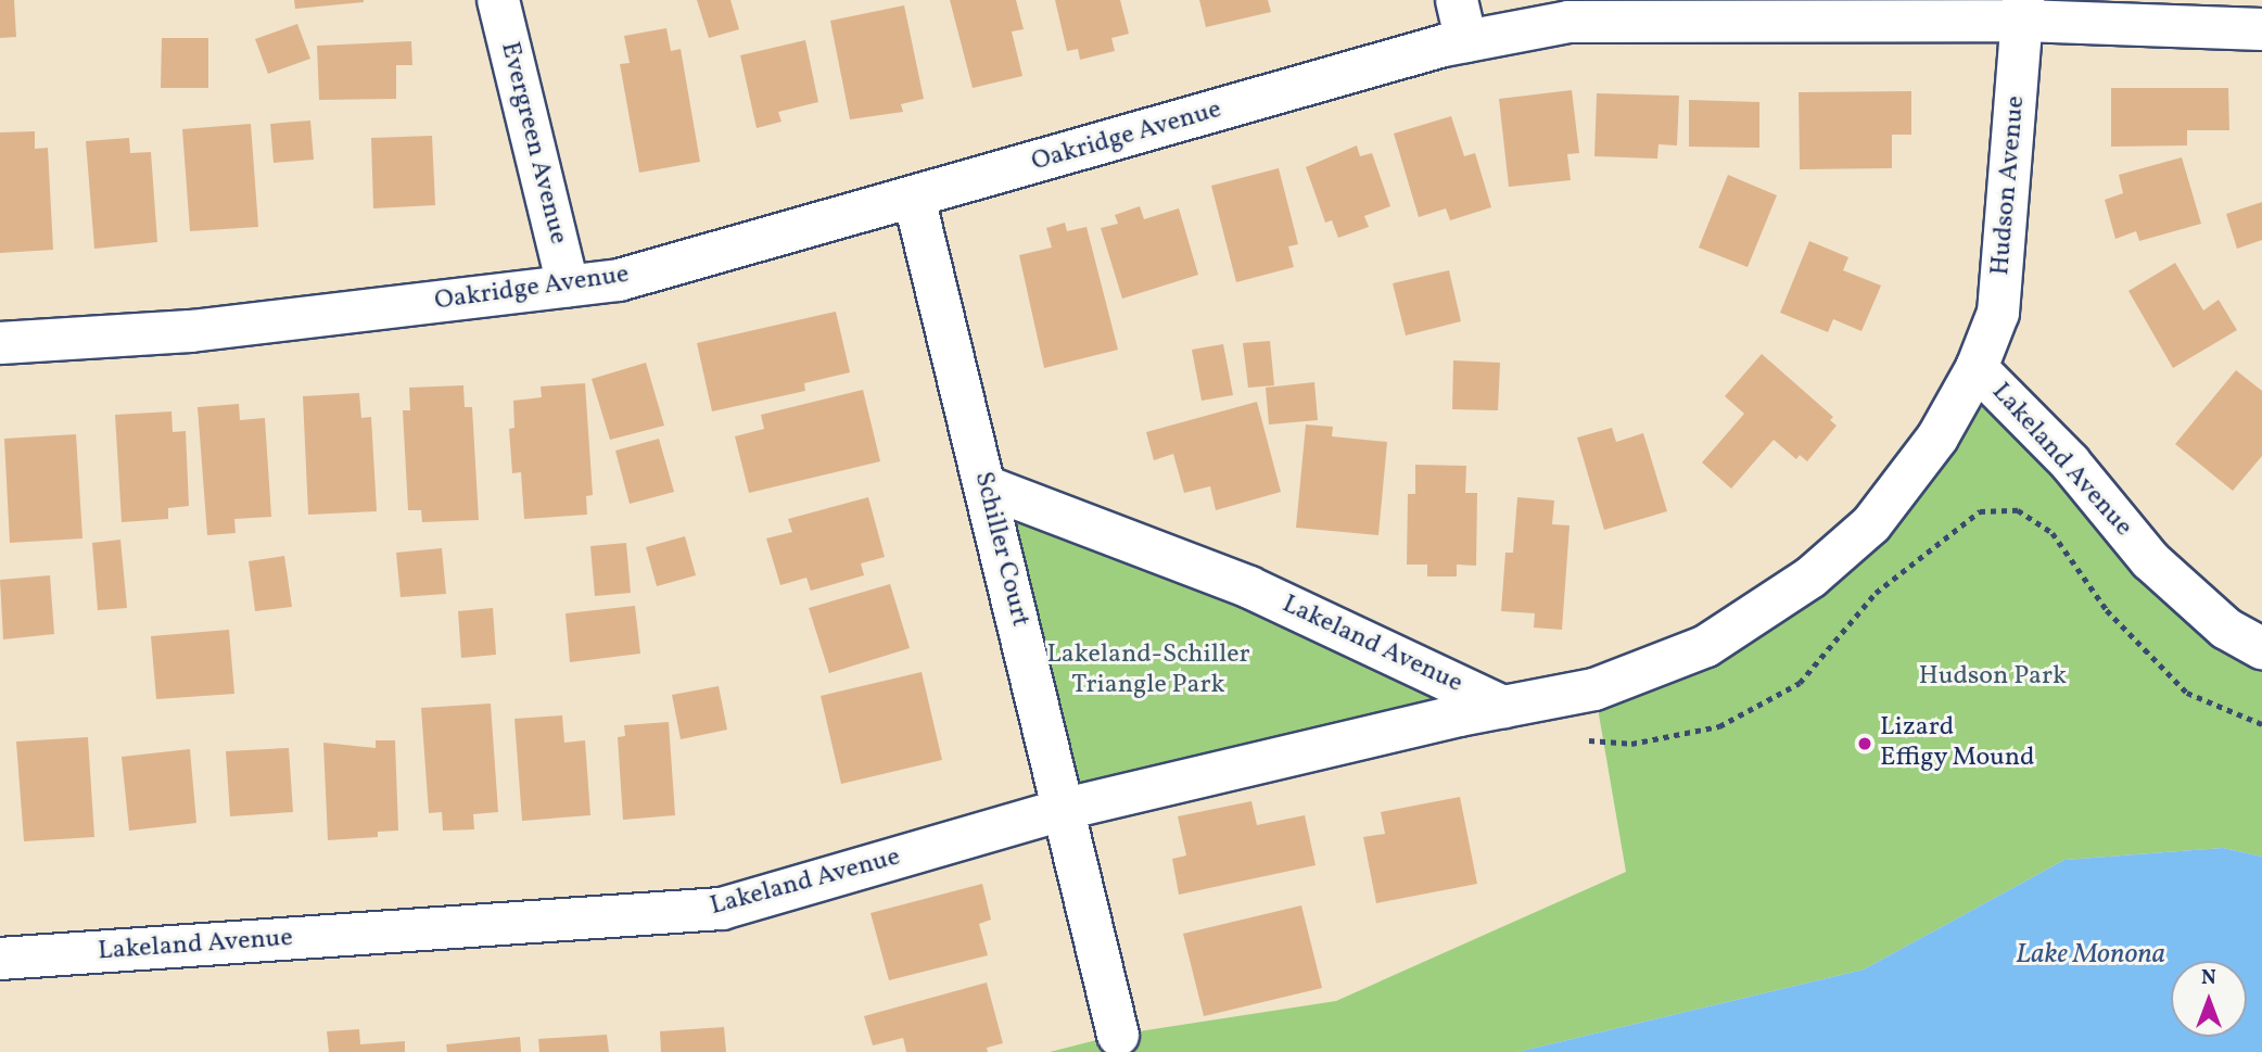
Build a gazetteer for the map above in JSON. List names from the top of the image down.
{
  "streets": {
    "street": [
      "Oakridge Avenue",
      "Evergreen Avenue",
      "Hudson Avenue",
      "Lakeland Avenue",
      "Schiller Court"
    ]
  },
  "crossings": [
    ["Oakridge Avenue", "Evergreen Avenue"],
    ["Oakridge Avenue", "Hudson Avenue"],
    ["Oakridge Avenue", "Schiller Court"],
    ["Hudson Avenue", "Lakeland Avenue"],
    ["Lakeland Avenue", "Schiller Court"]
  ],
  "water": ["Lake Monona"],
  "parks": ["Lakeland-Schiller Triangle Park", "Hudson Park"],
  "places": ["Lizard Effigy Mound"],
  "north": "top"
}
